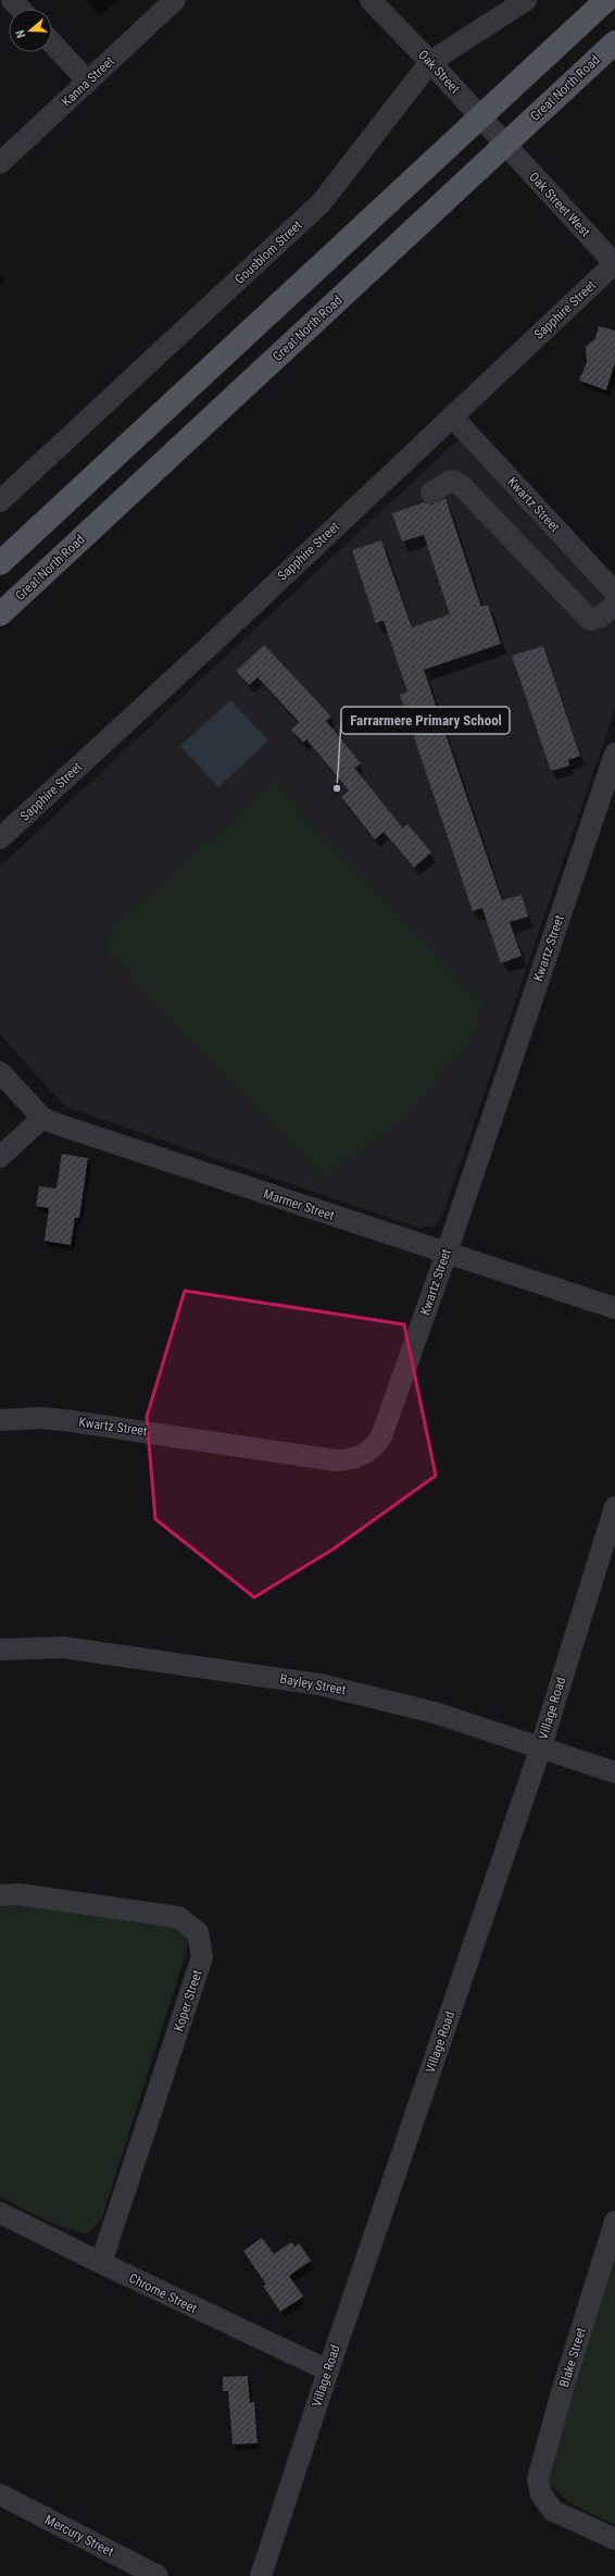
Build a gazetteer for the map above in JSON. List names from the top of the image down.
{
  "streets": {
    "main road": ["Great North Road"],
    "street": [
      "Oak Street",
      "Kanna Street",
      "Oak Street West",
      "Gousblom Street",
      "Sapphire Street",
      "Kwartz Street",
      "Marmer Street",
      "Bayley Street",
      "Village Road",
      "Koper Street",
      "Chrome Street",
      "Blake Street",
      "Mercury Street"
    ]
  },
  "crossings": [
    ["Oak Street", "Great North Road"],
    ["Oak Street", "Oak Street West"],
    ["Oak Street", "Gousblom Street"],
    ["Great North Road", "Oak Street West"],
    ["Oak Street West", "Sapphire Street"],
    ["Sapphire Street", "Kwartz Street"],
    ["Kwartz Street", "Marmer Street"],
    ["Bayley Street", "Village Road"],
    ["Village Road", "Chrome Street"],
    ["Koper Street", "Chrome Street"]
  ],
  "places": ["Farrarmere Primary School"],
  "north": "left"
}
